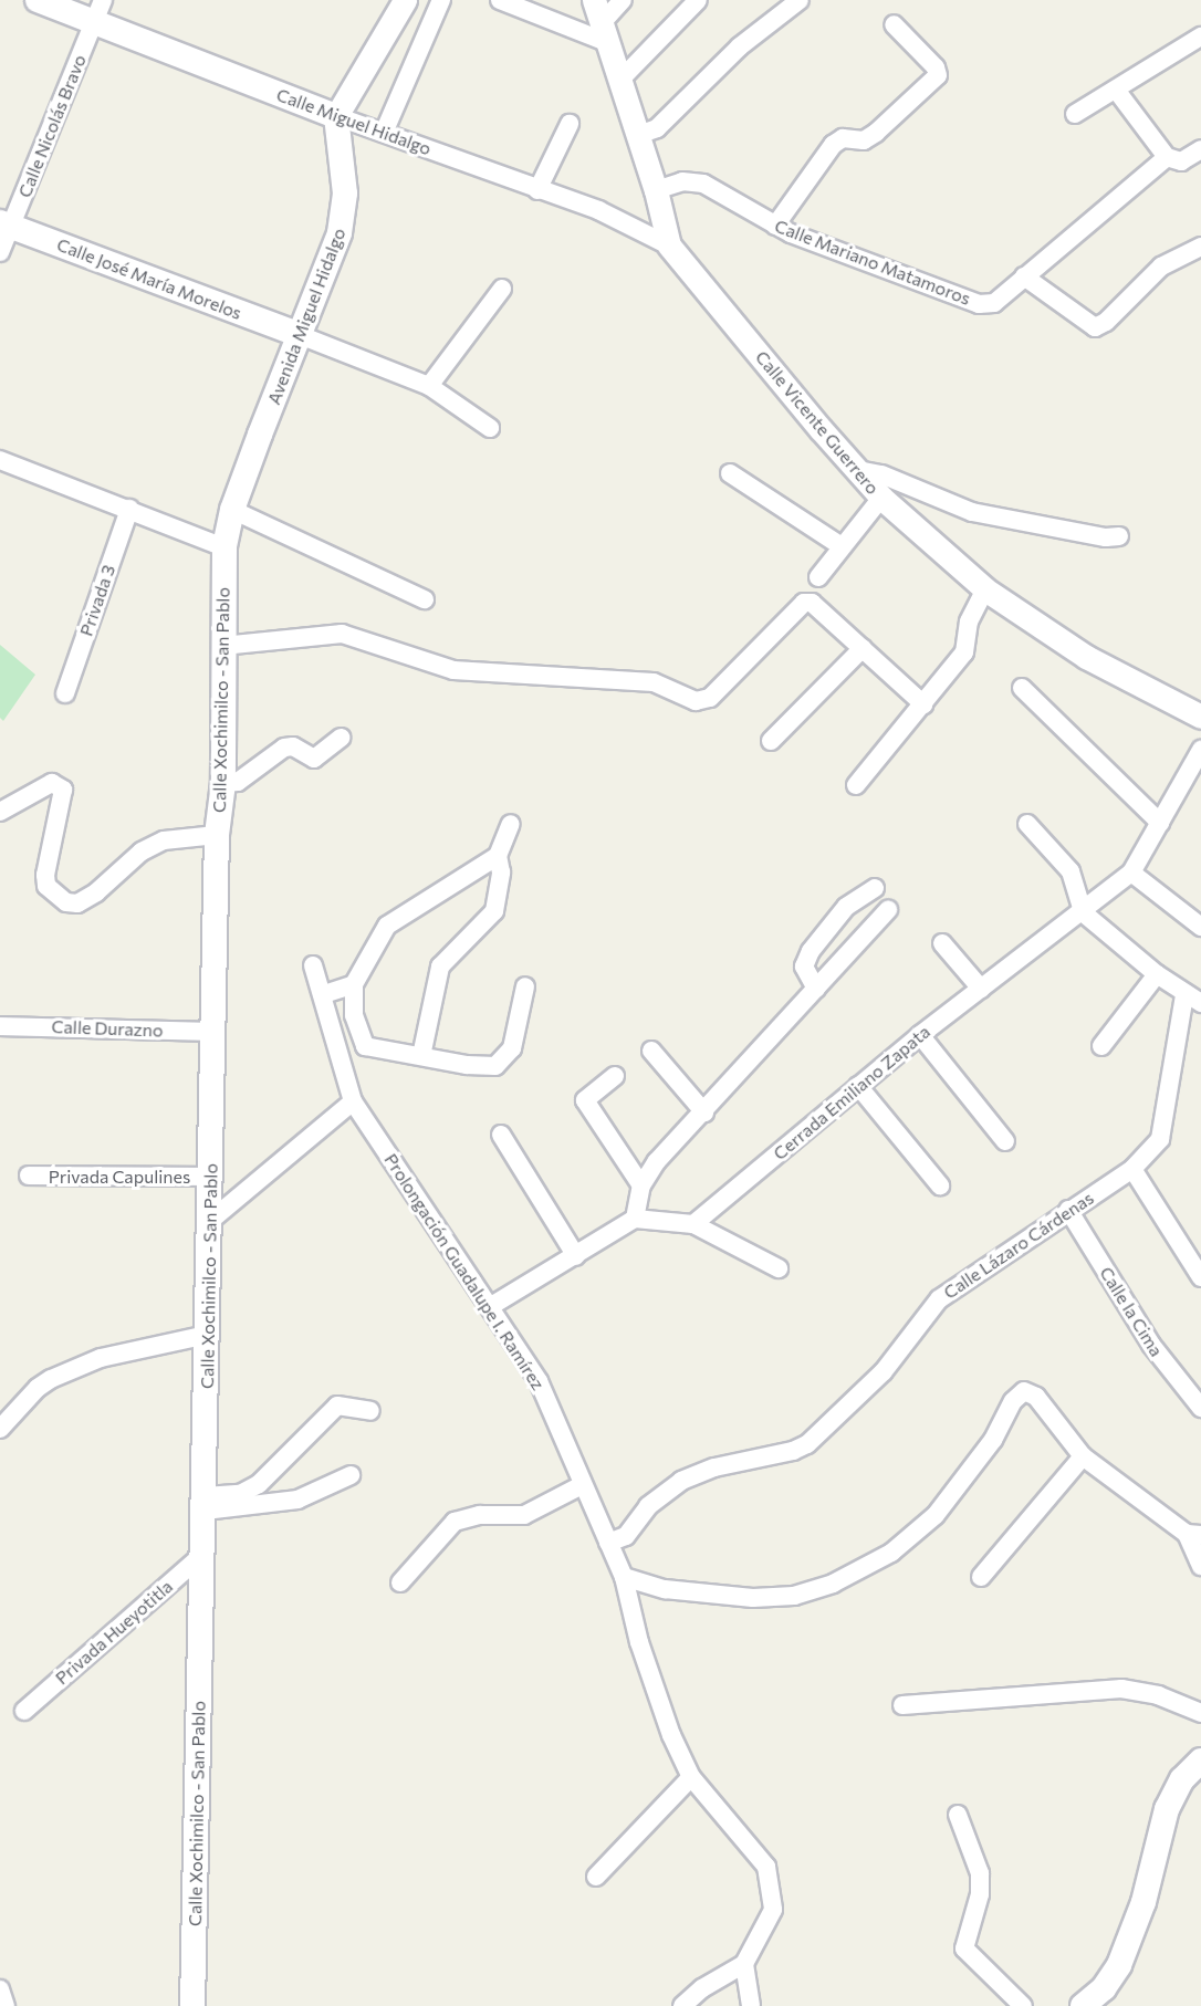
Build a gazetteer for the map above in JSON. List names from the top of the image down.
{
  "streets": {
    "main road": [
      "Calle Miguel Hidalgo",
      "Calle José María Morelos",
      "Avenida Miguel Hidalgo",
      "Calle Xochimilco - San Pablo"
    ],
    "street": [
      "Calle Nicolás Bravo",
      "Calle Mariano Matamoros",
      "Calle Vicente Guerrero",
      "Privada 3",
      "Calle Durazno",
      "Cerrada Emiliano Zapata",
      "Privada Capulines",
      "Calle Lázaro Cárdenas",
      "Prolongación Guadalupe I. Ramírez",
      "Calle la Cima",
      "Privada Hueyotitla"
    ]
  },
  "crossings": [
    ["Calle Miguel Hidalgo", "Calle Nicolás Bravo"],
    ["Calle Miguel Hidalgo", "Avenida Miguel Hidalgo"],
    ["Calle Miguel Hidalgo", "Calle Vicente Guerrero"],
    ["Calle Nicolás Bravo", "Calle José María Morelos"],
    ["Calle Mariano Matamoros", "Calle Vicente Guerrero"],
    ["Calle José María Morelos", "Avenida Miguel Hidalgo"],
    ["Avenida Miguel Hidalgo", "Calle Xochimilco - San Pablo"],
    ["Calle Xochimilco - San Pablo", "Calle Durazno"],
    ["Calle Xochimilco - San Pablo", "Privada Capulines"],
    ["Calle Xochimilco - San Pablo", "Privada Hueyotitla"],
    ["Calle Lázaro Cárdenas", "Prolongación Guadalupe I. Ramírez"],
    ["Calle Lázaro Cárdenas", "Calle la Cima"]
  ]
}
